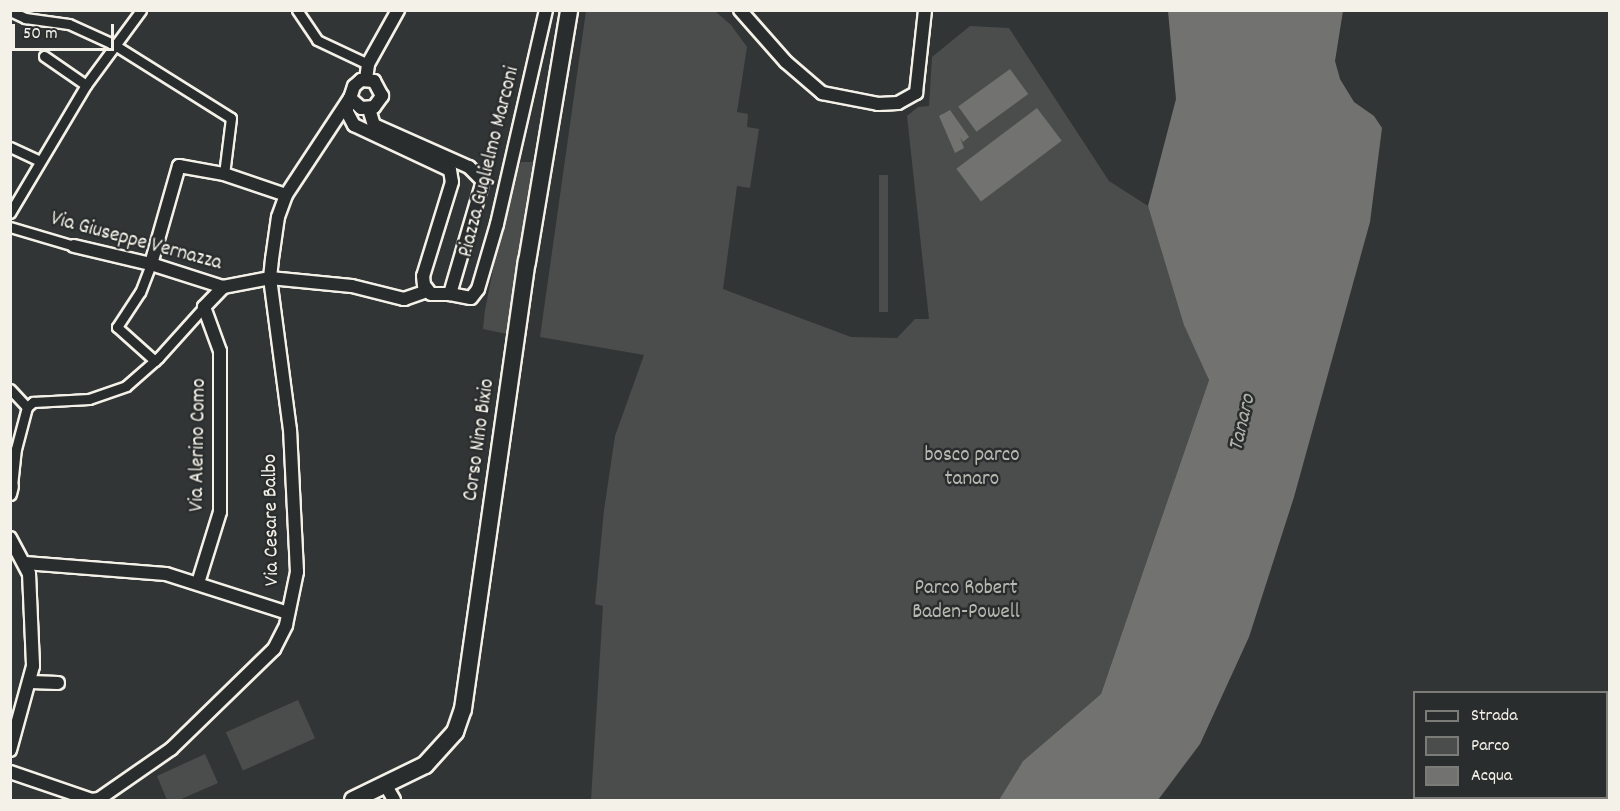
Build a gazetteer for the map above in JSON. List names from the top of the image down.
{
  "streets": {
    "main road": ["Corso Nino Bixio"],
    "street": [
      "Piazza Guglielmo Marconi",
      "Via Giuseppe Vernazza",
      "Via Alerino Como",
      "Via Cesare Balbo"
    ]
  },
  "crossings": [
    ["Piazza Guglielmo Marconi", "Via Giuseppe Vernazza"],
    ["Piazza Guglielmo Marconi", "Via Cesare Balbo"],
    ["Via Giuseppe Vernazza", "Via Cesare Balbo"]
  ],
  "water": ["Tanaro"],
  "parks": ["bosco parco tanaro", "Parco Robert Baden-Powell"],
  "legend": ["Strada", "Parco", "Acqua"],
  "scale_bar": "50 m"
}
